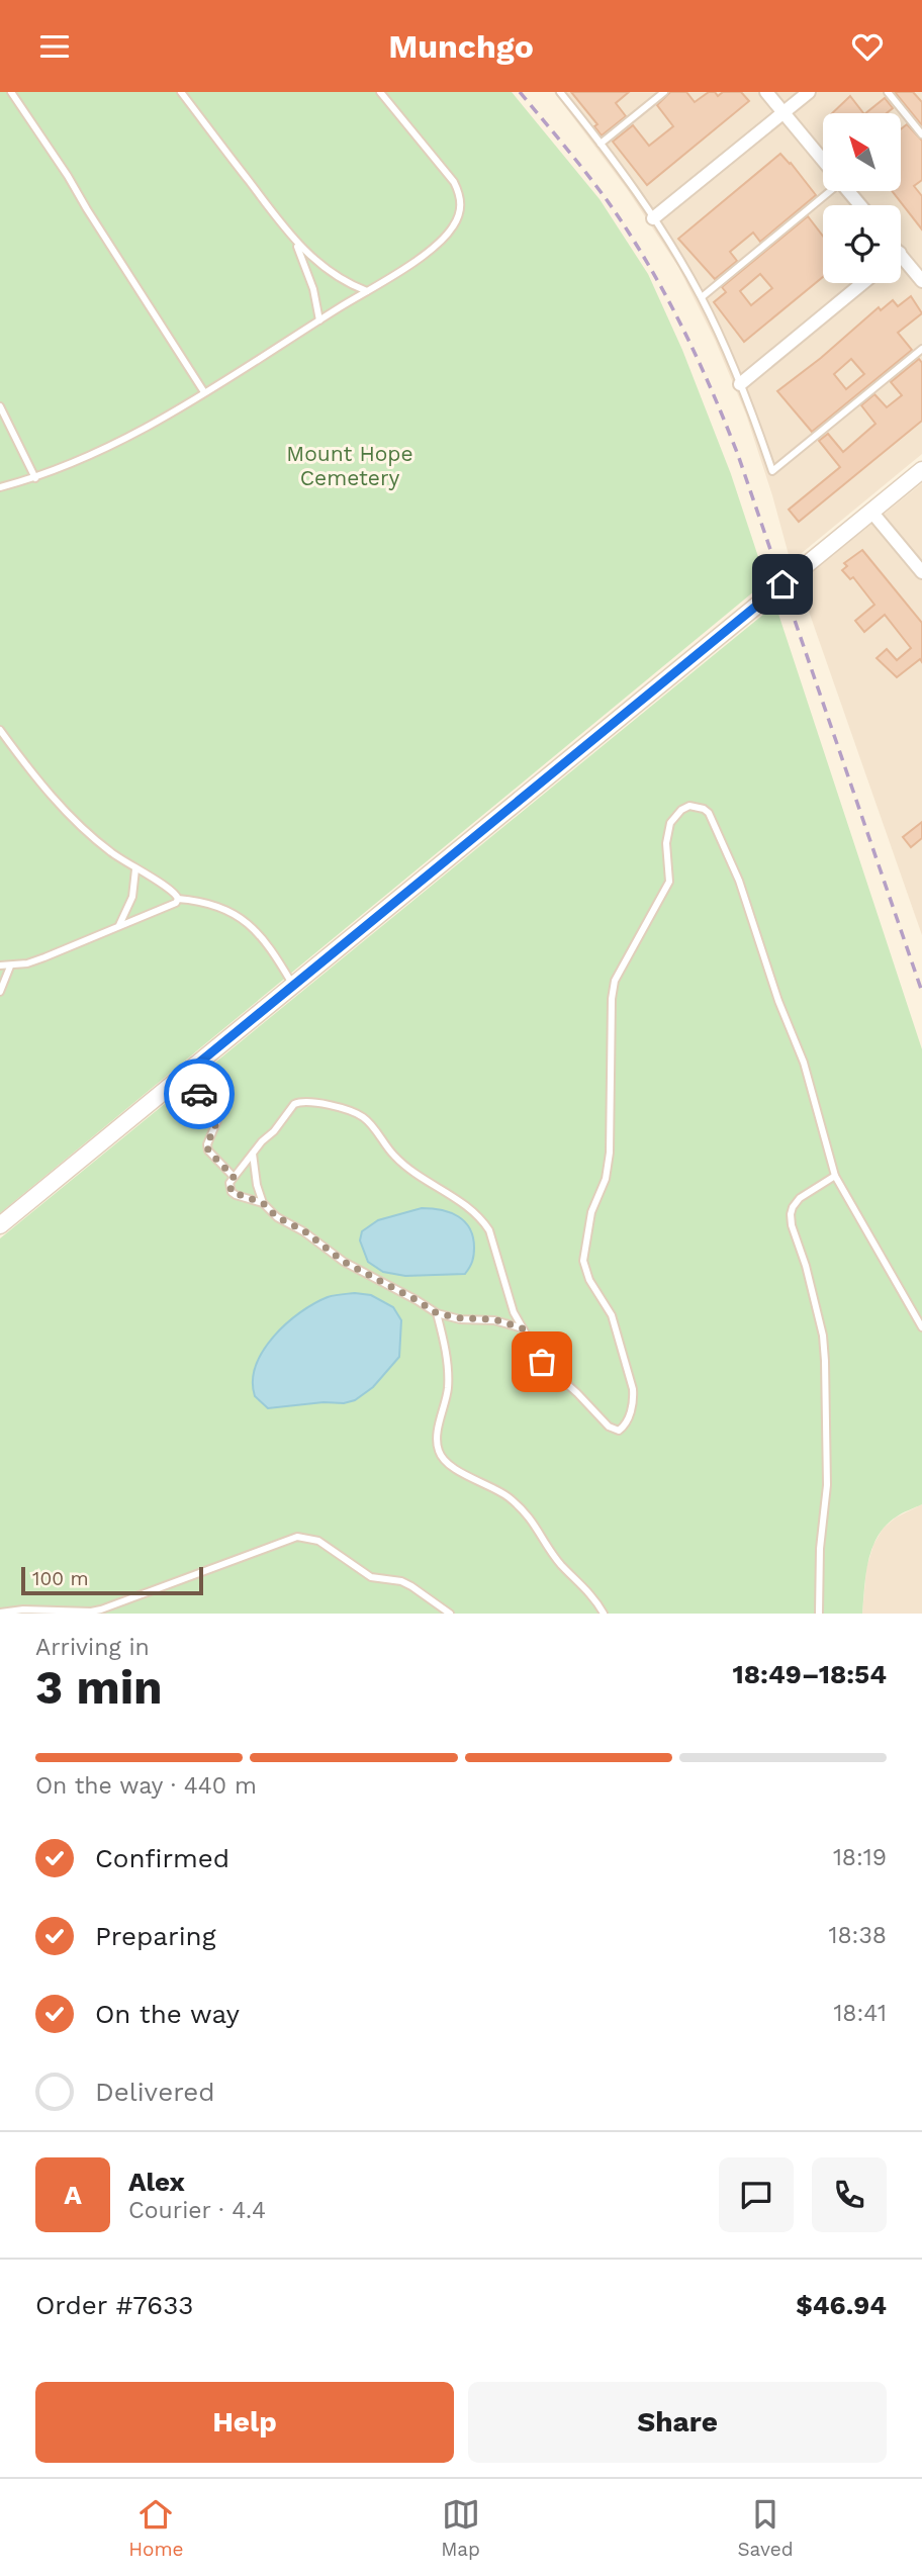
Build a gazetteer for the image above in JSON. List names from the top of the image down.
{
  "parks": ["Mount Hope Cemetery"],
  "scale_bar": "100 m",
  "north": "top left",
  "page": {
    "header": "Munchgo",
    "scale": "100 m",
    "heading": ["3 min", "Arriving in", "18:49–18:54"],
    "panel": [
      "Alex",
      "Courier · 4.4",
      "Order #7633",
      "$46.94"
    ],
    "bar": "On the way · 440 m",
    "list": [
      ["Confirmed", "18:19"],
      ["Preparing", "18:38"],
      ["On the way", "18:41"],
      "Delivered"
    ],
    "round": "A",
    "buttons": ["Help", "Share"],
    "tabs": ["Home", "Map", "Saved"]
  }
}
